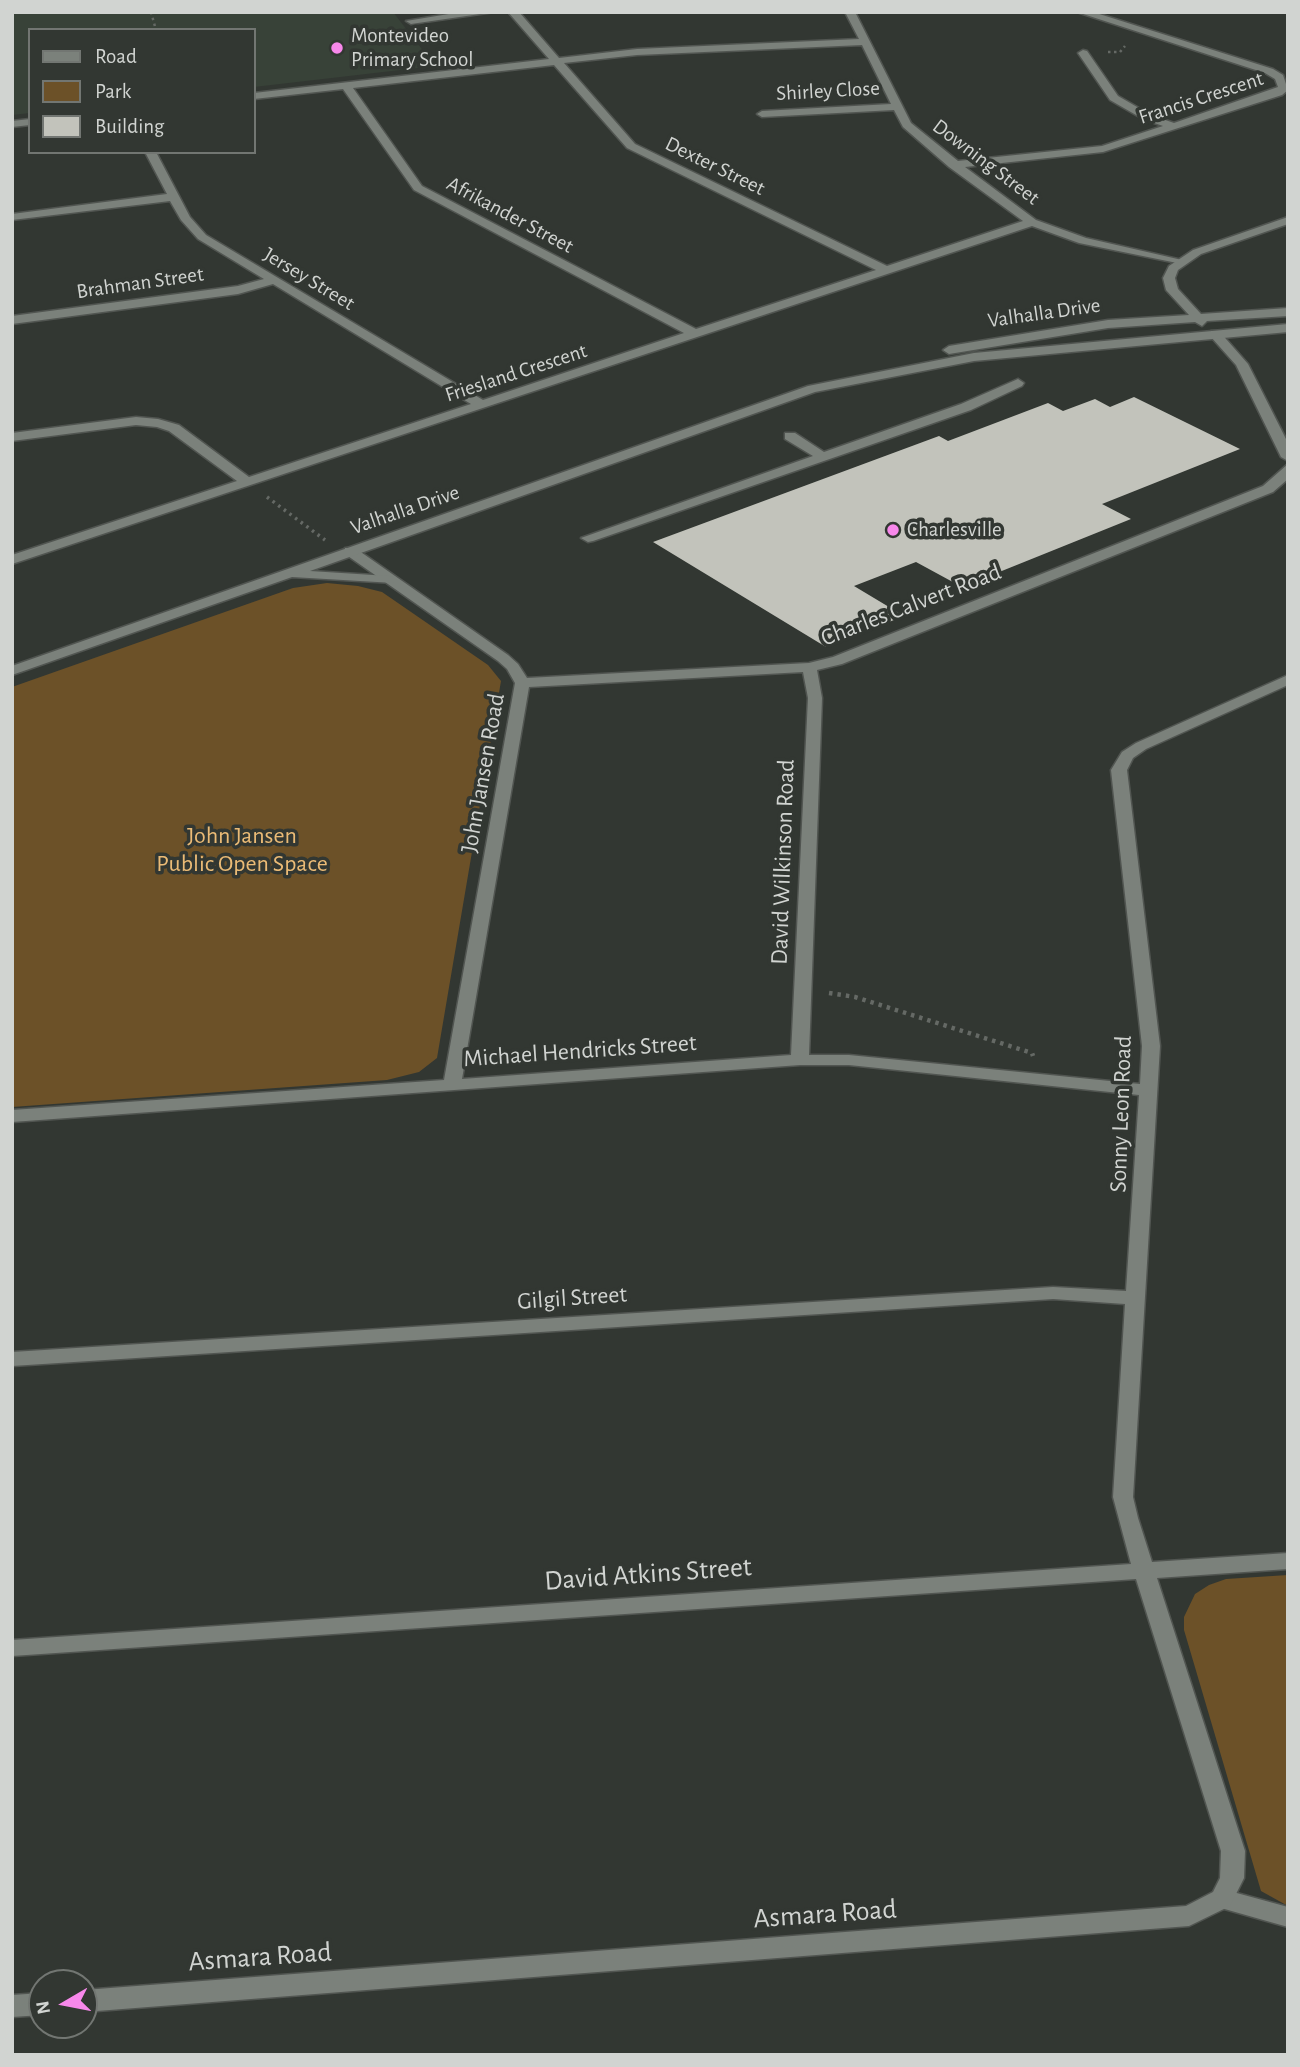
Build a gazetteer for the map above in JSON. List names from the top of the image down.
{
  "streets": {
    "street": [
      "Shirley Close",
      "Francis Crescent",
      "Downing Street",
      "Dexter Street",
      "Afrikander Street",
      "Jersey Street",
      "Brahman Street",
      "Valhalla Drive",
      "Friesland Crescent",
      "Charles Calvert Road",
      "John Jansen Road",
      "David Wilkinson Road",
      "Michael Hendricks Street",
      "Sonny Leon Road",
      "Gilgil Street",
      "David Atkins Street",
      "Asmara Road"
    ]
  },
  "crossings": [
    ["Shirley Close", "Downing Street"],
    ["Francis Crescent", "Downing Street"],
    ["Downing Street", "Friesland Crescent"],
    ["Dexter Street", "Friesland Crescent"],
    ["Afrikander Street", "Friesland Crescent"],
    ["Jersey Street", "Brahman Street"],
    ["Jersey Street", "Friesland Crescent"],
    ["Valhalla Drive", "John Jansen Road"],
    ["Charles Calvert Road", "John Jansen Road"],
    ["Charles Calvert Road", "David Wilkinson Road"],
    ["John Jansen Road", "Michael Hendricks Street"],
    ["David Wilkinson Road", "Michael Hendricks Street"],
    ["Michael Hendricks Street", "Sonny Leon Road"],
    ["Sonny Leon Road", "Gilgil Street"],
    ["Sonny Leon Road", "David Atkins Street"]
  ],
  "parks": ["John Jansen Public Open Space"],
  "places": ["Montevideo Primary School", "Charlesville"],
  "legend": ["Road", "Park", "Building"],
  "north": "left"
}
